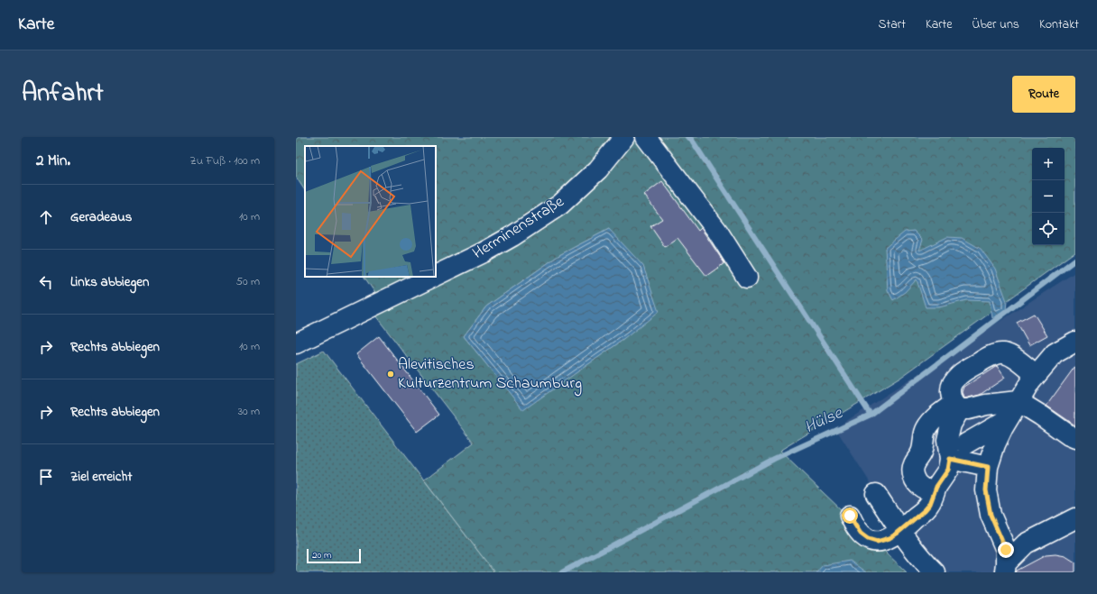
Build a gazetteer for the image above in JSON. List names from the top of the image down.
{
  "streets": {
    "street": ["Herminenstraße"]
  },
  "water": ["Hülse"],
  "places": ["Alevitisches Kulturzentrum Schaumburg"],
  "scale_bar": "20 m",
  "page": {
    "header": "Karte",
    "nav": [
      "Start",
      "Karte",
      "Über uns",
      "Kontakt"
    ],
    "title": "Anfahrt",
    "buttons": "Route",
    "heading": ["2 Min.", "Zu Fuß · 100 m"],
    "map_buttons": ["+", "−"],
    "list": [
      ["Geradeaus", "10 m"],
      ["Links abbiegen", "50 m"],
      ["Rechts abbiegen", "10 m"],
      ["Rechts abbiegen", "30 m"],
      "Ziel erreicht"
    ],
    "scale": "20 m"
  }
}
